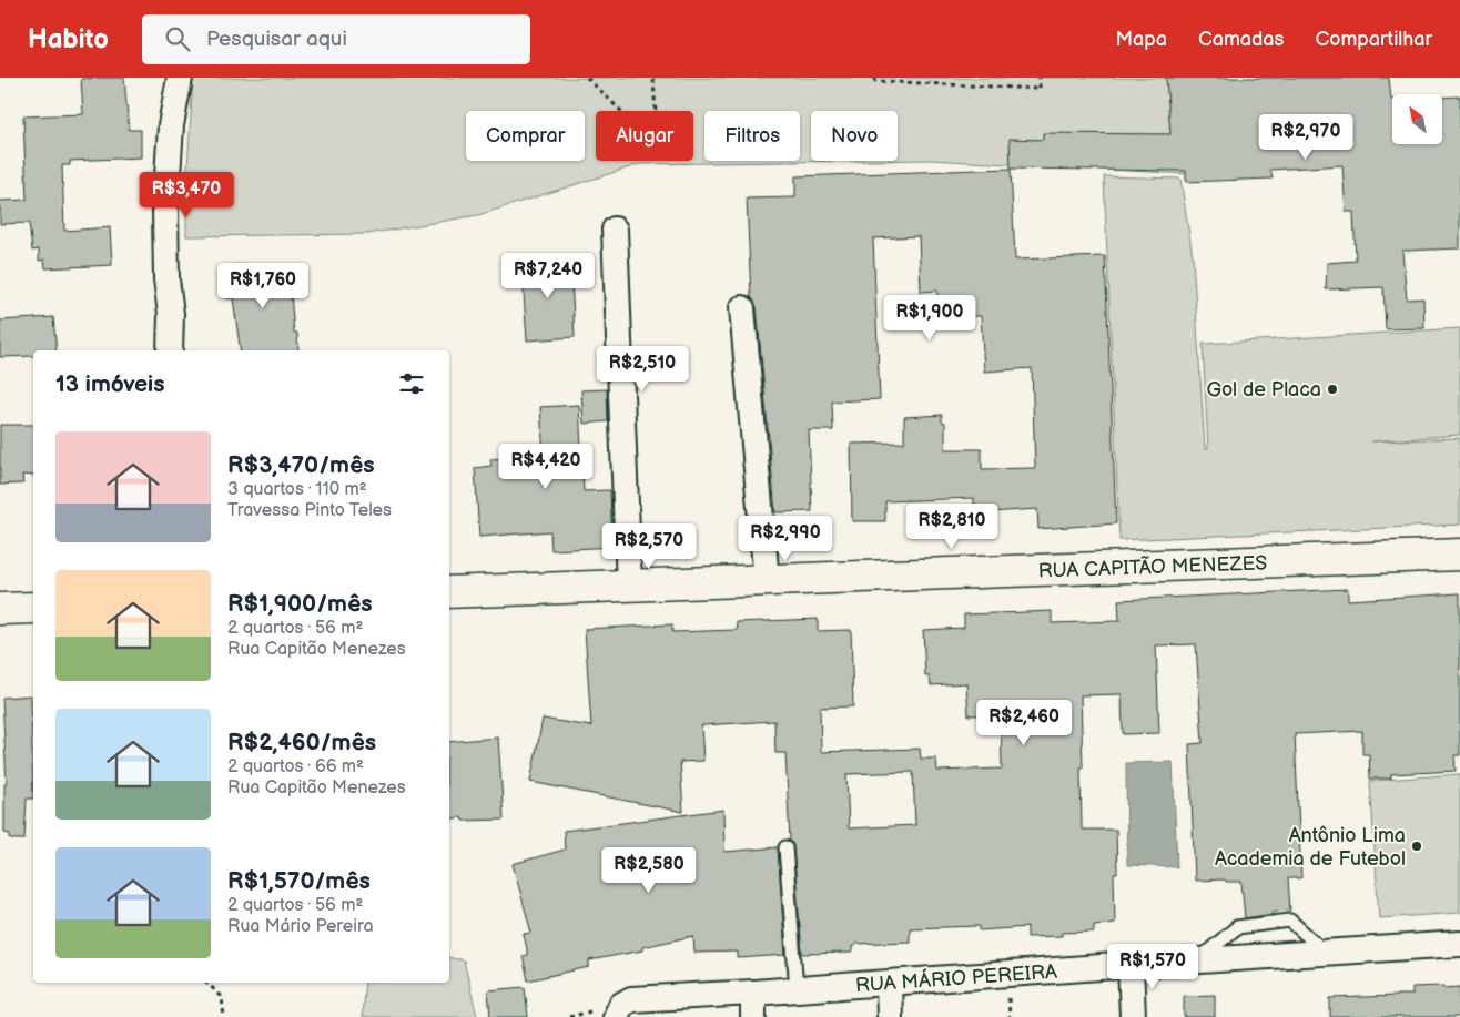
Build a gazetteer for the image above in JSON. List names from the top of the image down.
{
  "streets": {
    "street": ["RUA CAPITÃO MENEZES", "RUA MÁRIO PEREIRA"]
  },
  "places": ["Gol de Placa", "Antônio Lima Academia de Futebol"],
  "north": "top left",
  "page": {
    "header": "Habito",
    "search": "Pesquisar aqui",
    "nav": ["Mapa", "Camadas", "Compartilhar"],
    "chip": [
      "Comprar",
      "Alugar",
      "Filtros",
      "Novo"
    ],
    "price": [
      "R$2,970",
      "R$3,470",
      "R$7,240",
      "R$1,760",
      "R$1,900",
      "R$2,510",
      "R$4,420",
      "R$2,810",
      "R$2,990",
      "R$2,570",
      "R$2,460",
      "R$2,580",
      "R$1,570"
    ],
    "heading": "13 imóveis",
    "list": [
      {
        "name": "R$3,470/mês",
        "note": "3 quartos · 110 m² · Travessa Pinto Teles"
      },
      {
        "name": "R$1,900/mês",
        "note": "2 quartos · 56 m² · Rua Capitão Menezes"
      },
      {
        "name": "R$2,460/mês",
        "note": "2 quartos · 66 m² · Rua Capitão Menezes"
      },
      {
        "name": "R$1,570/mês",
        "note": "2 quartos · 56 m² · Rua Mário Pereira"
      }
    ]
  }
}
